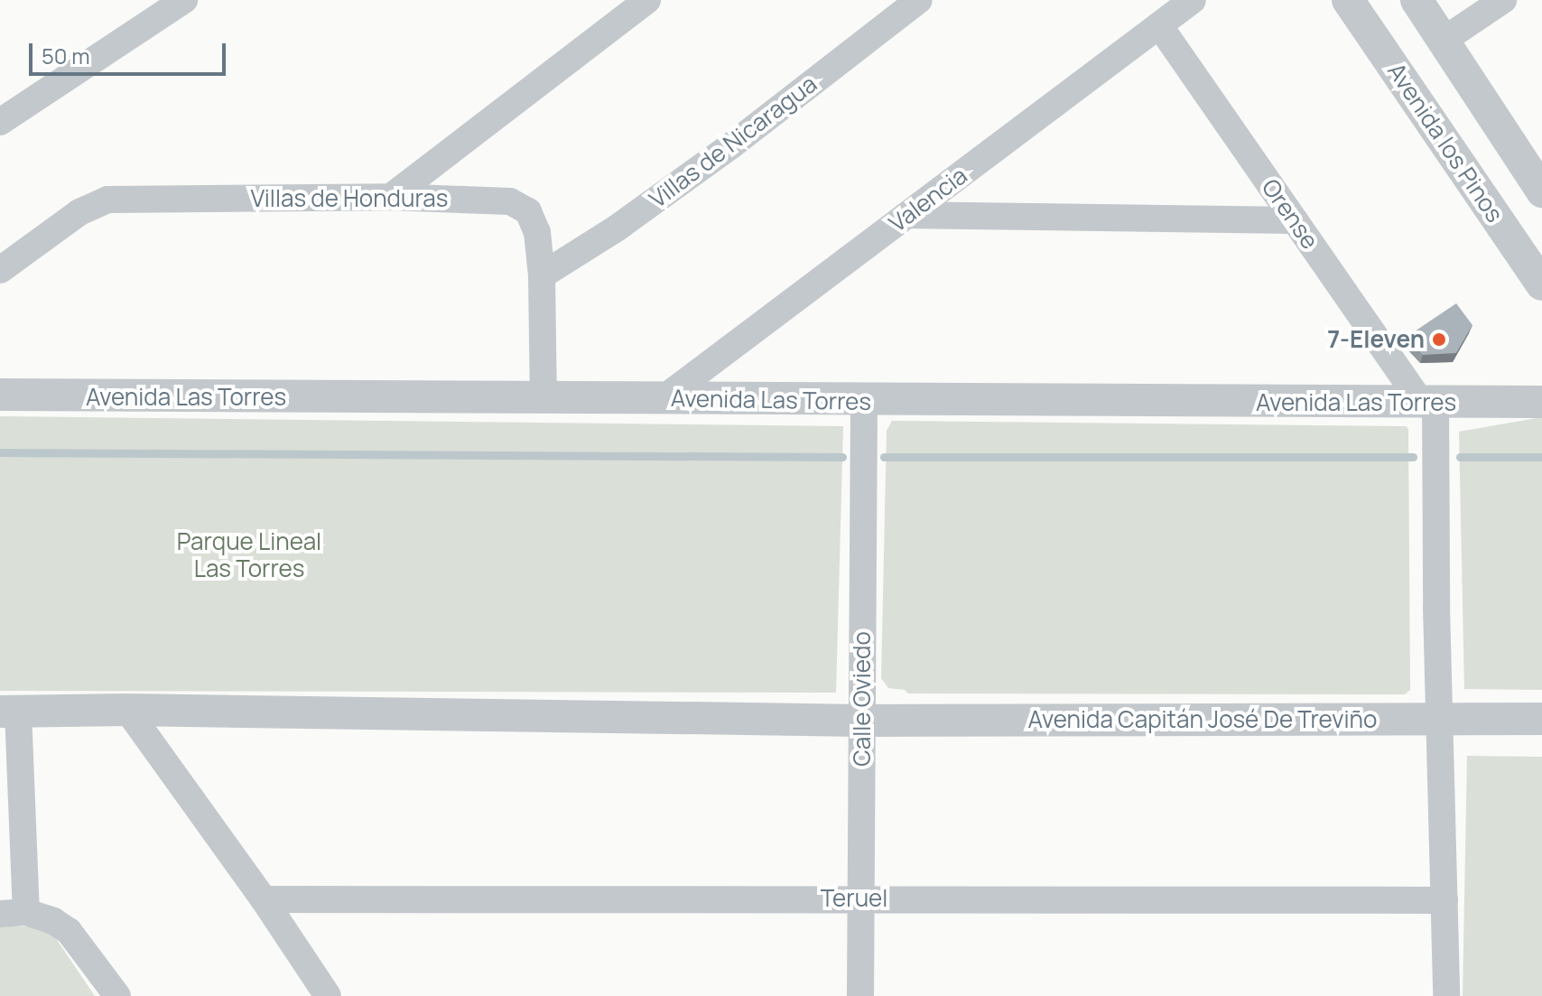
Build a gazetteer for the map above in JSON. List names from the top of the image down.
{
  "streets": {
    "street": [
      "Villas de Nicaragua",
      "Avenida los Pinos",
      "Villas de Honduras",
      "Valencia",
      "Orense",
      "Avenida Las Torres",
      "Calle Oviedo",
      "Avenida Capitán José De Treviño",
      "Teruel"
    ]
  },
  "crossings": [
    ["Villas de Nicaragua", "Villas de Honduras"],
    ["Villas de Honduras", "Avenida Las Torres"],
    ["Valencia", "Orense"],
    ["Valencia", "Avenida Las Torres"],
    ["Orense", "Avenida Las Torres"],
    ["Avenida Las Torres", "Calle Oviedo"],
    ["Calle Oviedo", "Avenida Capitán José De Treviño"],
    ["Calle Oviedo", "Teruel"]
  ],
  "parks": ["Parque Lineal Las Torres"],
  "places": ["7-Eleven"],
  "scale_bar": "50 m"
}
